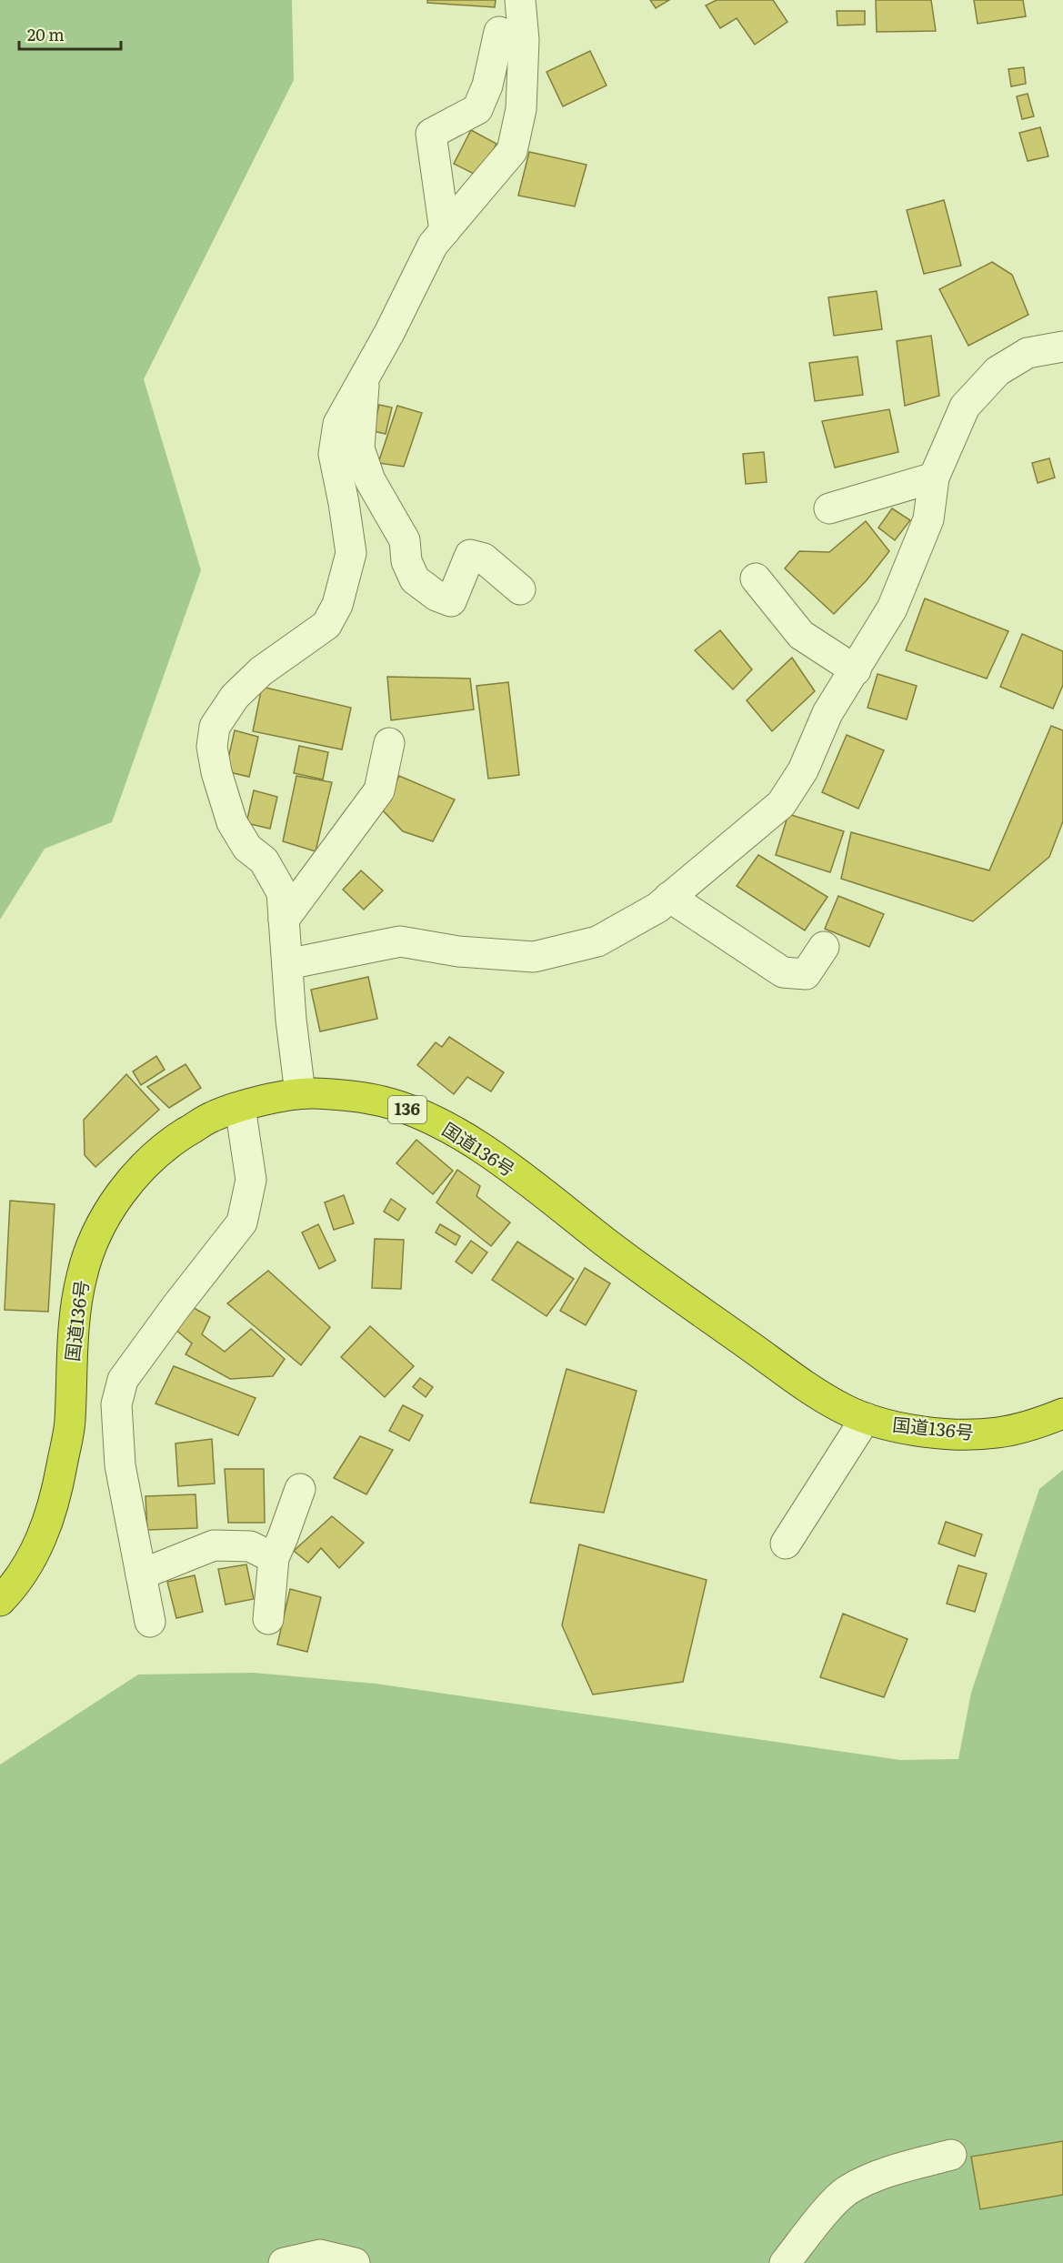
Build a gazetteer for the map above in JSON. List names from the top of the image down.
{
  "streets": {
    "highway": ["136", "国道136号"]
  },
  "scale_bar": "20 m"
}
